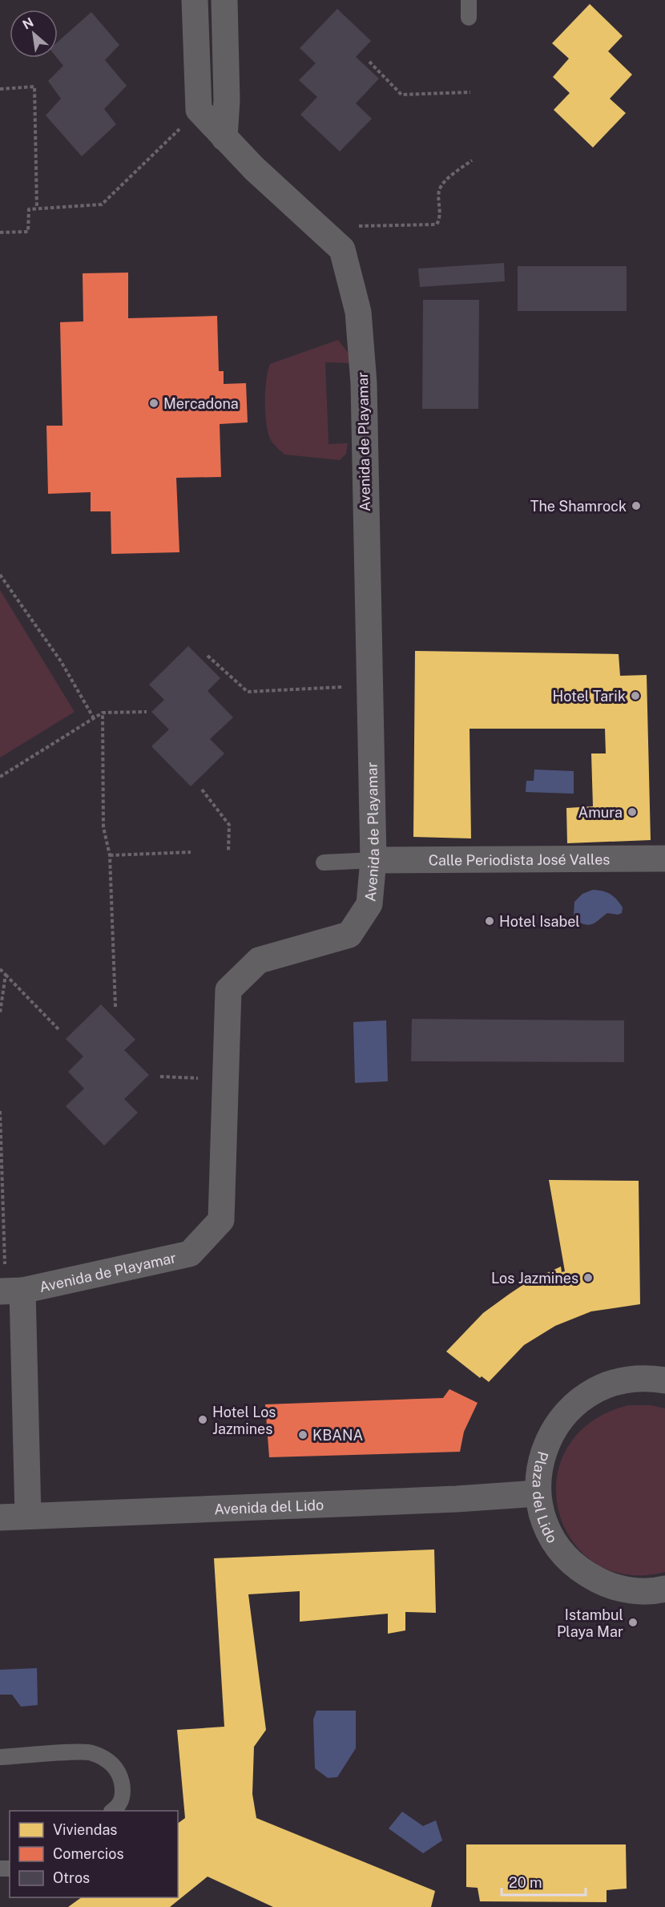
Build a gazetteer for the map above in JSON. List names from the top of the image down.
{
  "streets": {
    "street": [
      "Avenida de Playamar",
      "Calle Periodista José Valles",
      "Plaza del Lido",
      "Avenida del Lido"
    ]
  },
  "crossings": [
    ["Avenida de Playamar", "Calle Periodista José Valles"],
    ["Avenida de Playamar", "Avenida del Lido"],
    ["Plaza del Lido", "Avenida del Lido"]
  ],
  "places": [
    "Mercadona",
    "The Shamrock",
    "Hotel Tarik",
    "Amura",
    "Hotel Isabel",
    "Los Jazmines",
    "Hotel Los Jazmines",
    "KBANA",
    "Istambul Playa Mar"
  ],
  "legend": ["Viviendas", "Comercios", "Otros"],
  "scale_bar": "20 m",
  "north": "top left"
}
